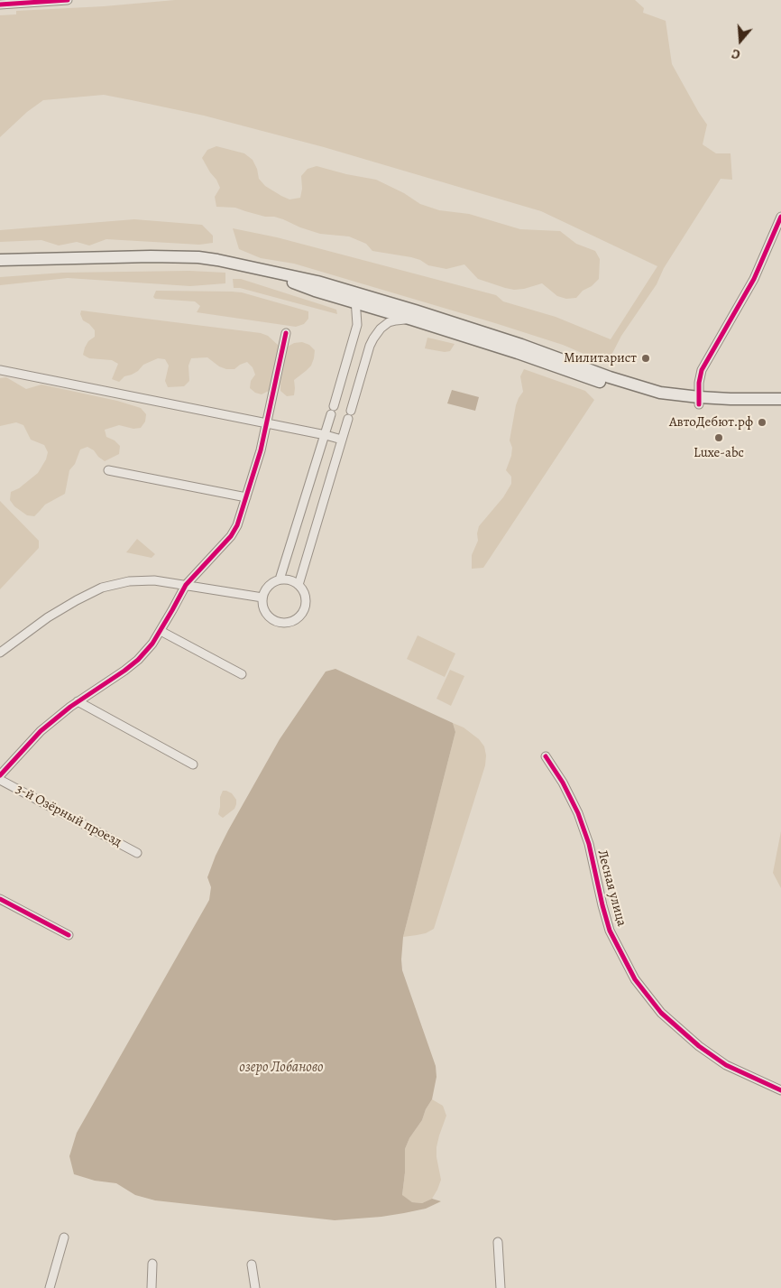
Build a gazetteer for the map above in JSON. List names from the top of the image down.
{
  "streets": {
    "street": ["3-й Озёрный проезд", "Лесная улица"]
  },
  "water": ["озеро Лобаново"],
  "places": ["Милитарист", "АвтоДебют.рф", "Luxe-abc"],
  "north": "bottom"
}
